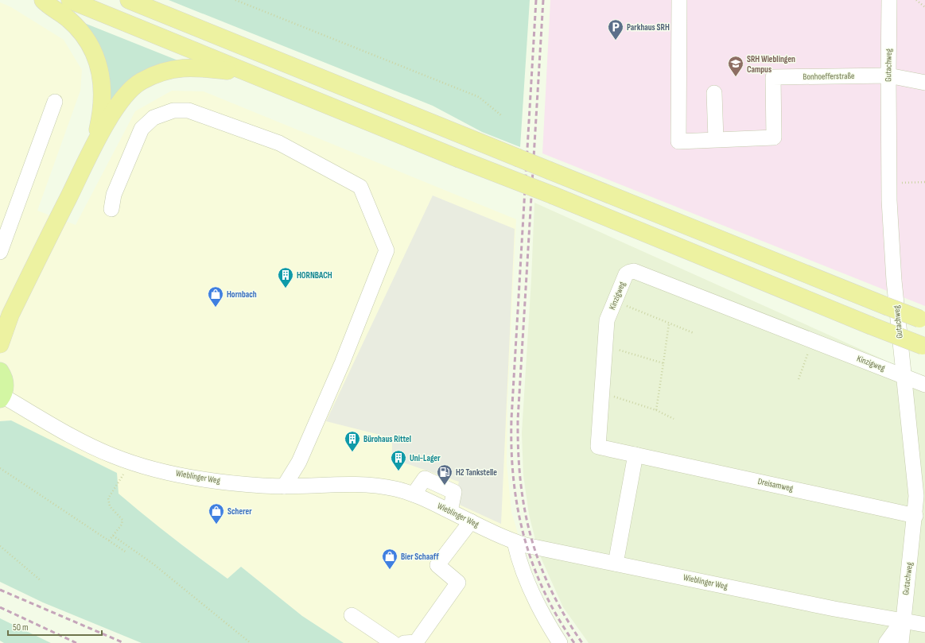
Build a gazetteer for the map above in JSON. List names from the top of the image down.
{
  "streets": {
    "main road": ["Wieblinger Weg"],
    "street": [
      "Gutachweg",
      "Bonhoefferstraße",
      "Kinzigweg",
      "Dreisamweg"
    ]
  },
  "crossings": [
    ["Gutachweg", "Bonhoefferstraße"],
    ["Gutachweg", "Kinzigweg"],
    ["Gutachweg", "Wieblinger Weg"],
    ["Gutachweg", "Dreisamweg"],
    ["Kinzigweg", "Dreisamweg"]
  ],
  "places": {
    "parking": ["Parkhaus SRH"],
    "school or university": ["SRH Wieblingen Campus"],
    "building": ["HORNBACH", "Bürohaus Rittel", "Uni-Lager"],
    "shop": ["Hornbach", "Scherer", "Bier Schaaff"],
    "fuel station": ["H2 Tankstelle"]
  },
  "scale_bar": "50 m"
}
